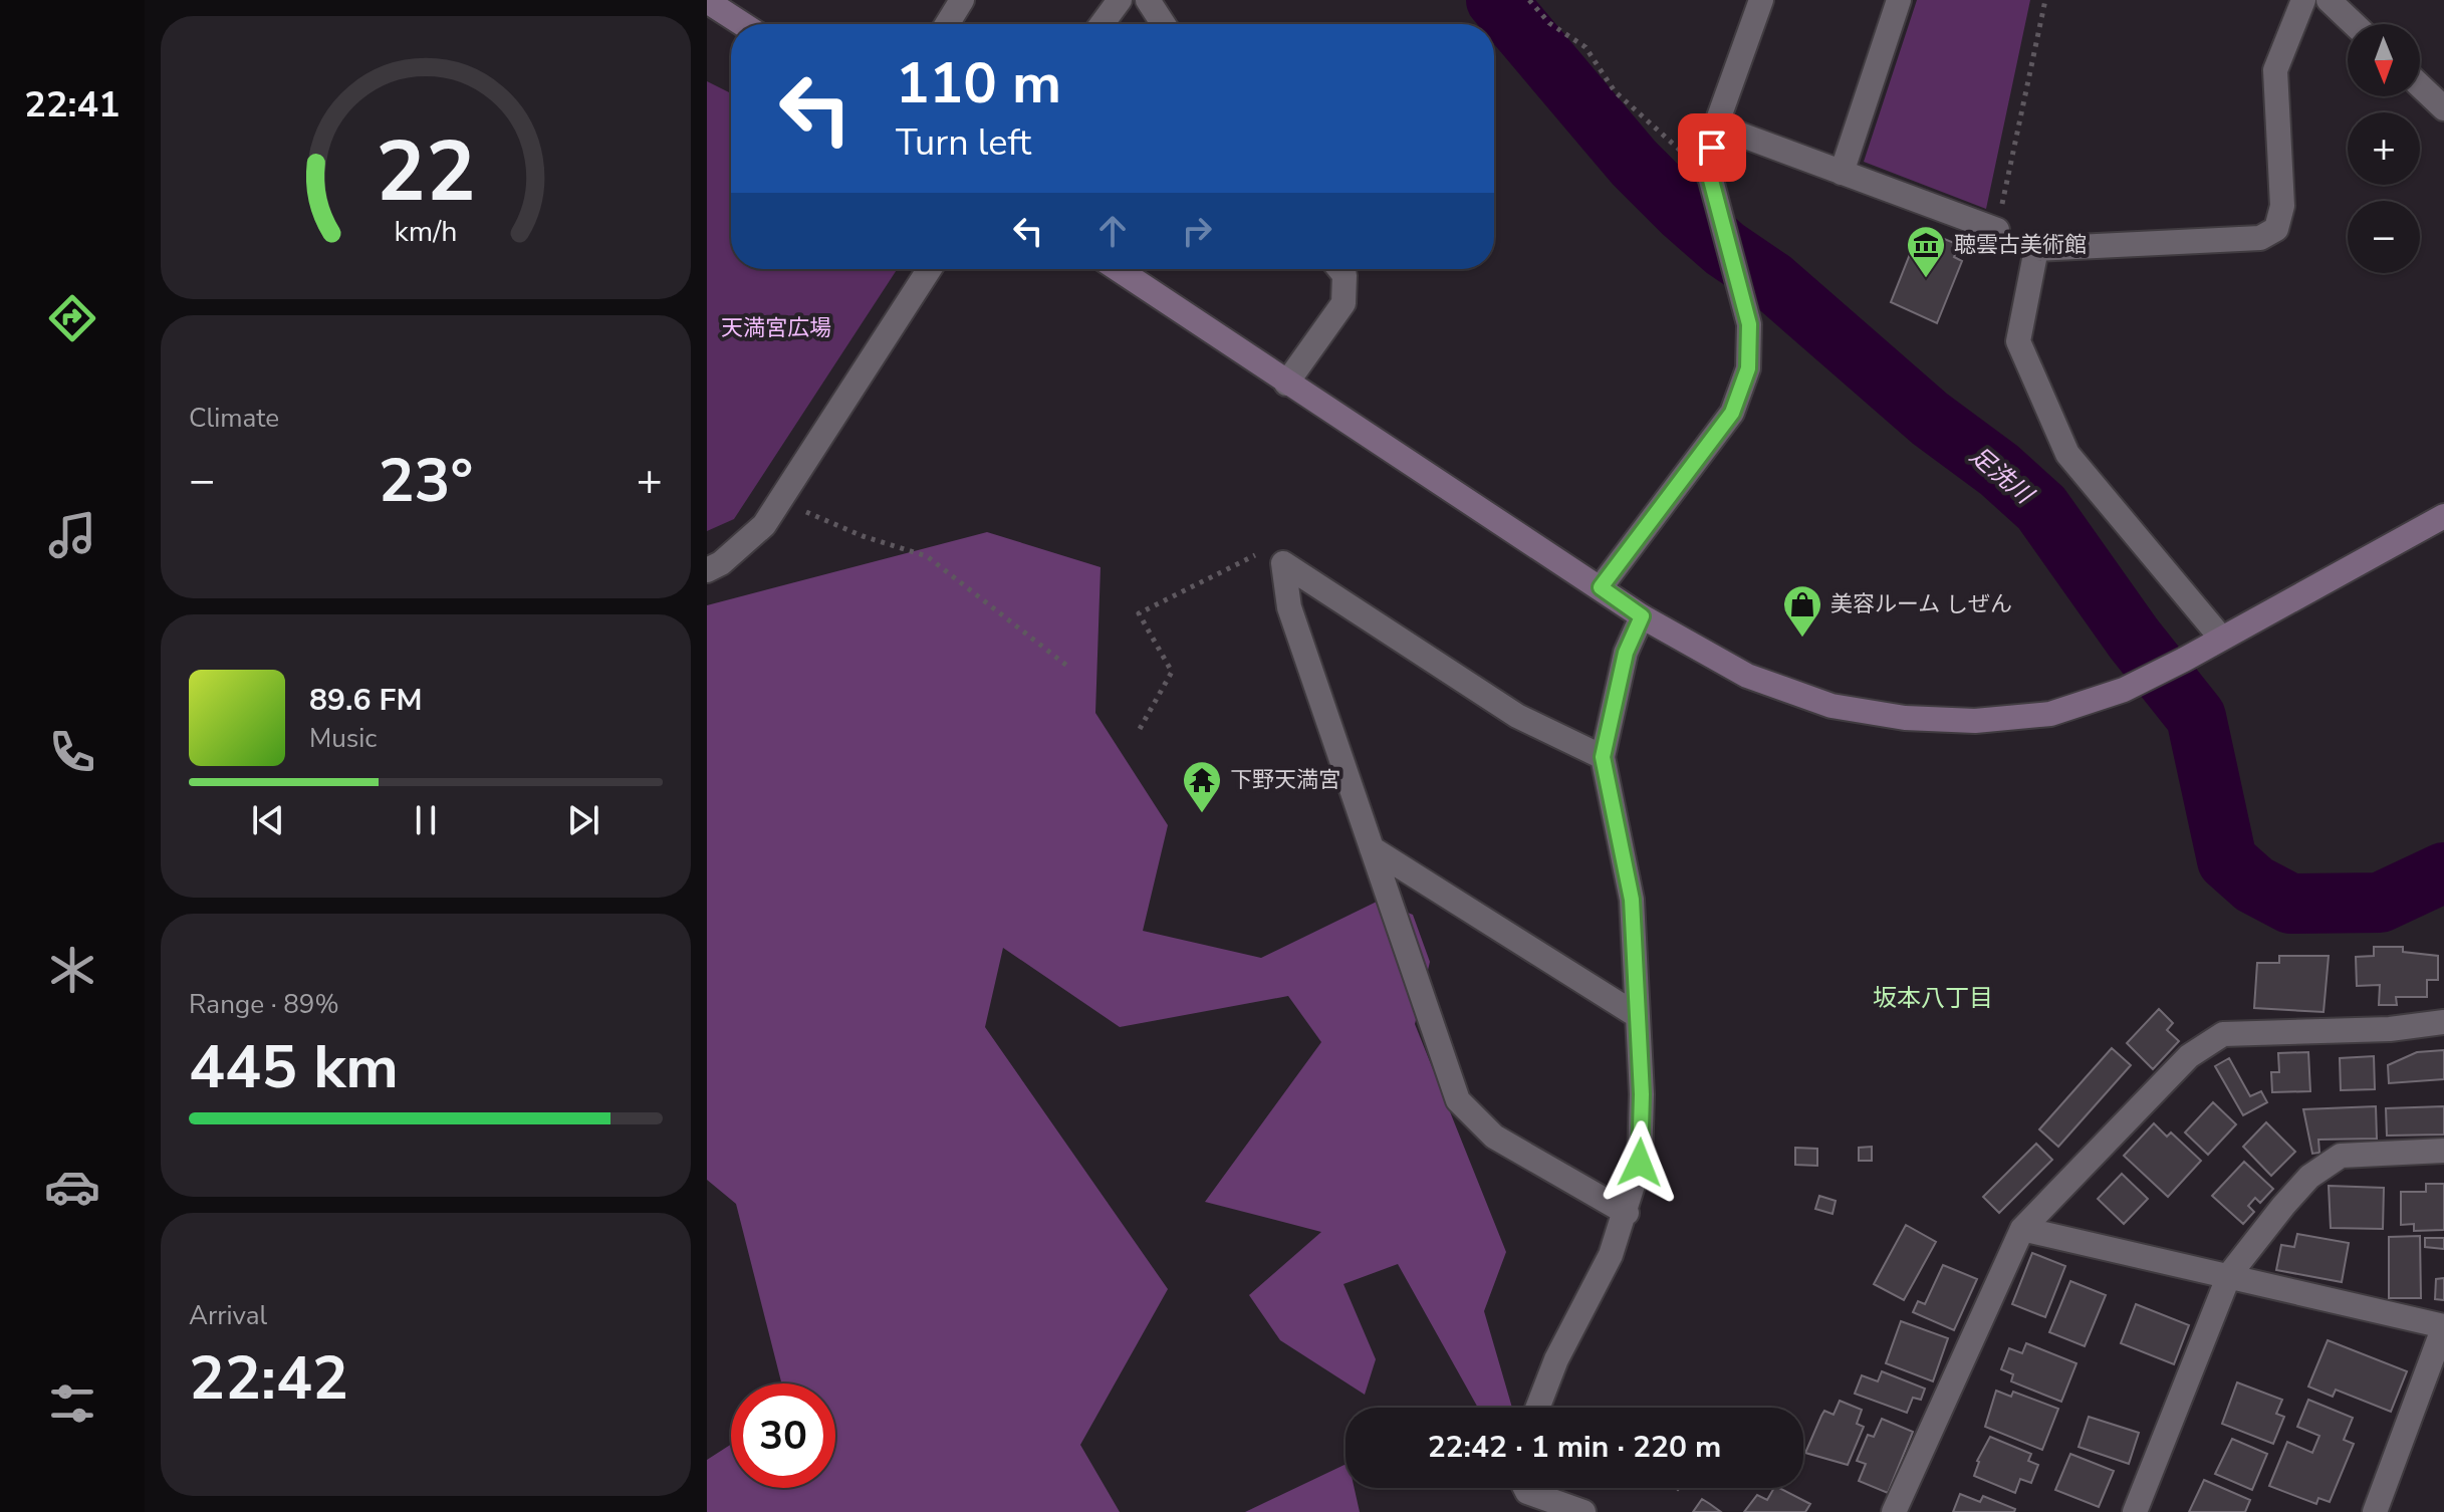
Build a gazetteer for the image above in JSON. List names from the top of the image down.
{
  "districts": ["坂本八丁目"],
  "water": ["足洗川"],
  "parks": ["天満宮広場"],
  "places": {
    "museum": ["聴雲古美術館"],
    "shop": ["美容ルーム しぜん"],
    "temple": ["下野天満宮"]
  },
  "north": "bottom",
  "page": {
    "tabs": "22:41",
    "map_buttons": ["+", "−"],
    "turn": ["110 m", "Turn left"],
    "tile": [
      "Climate",
      ["Range · 89%", "445 km"],
      ["Arrival", "22:42"]
    ],
    "heat": ["−", "23°", "+"],
    "song": ["89.6 FM", "Music"],
    "limit": "30",
    "trip": "22:42 · 1 min · 220 m",
    "gauge": ["22", "km/h"]
  }
}
